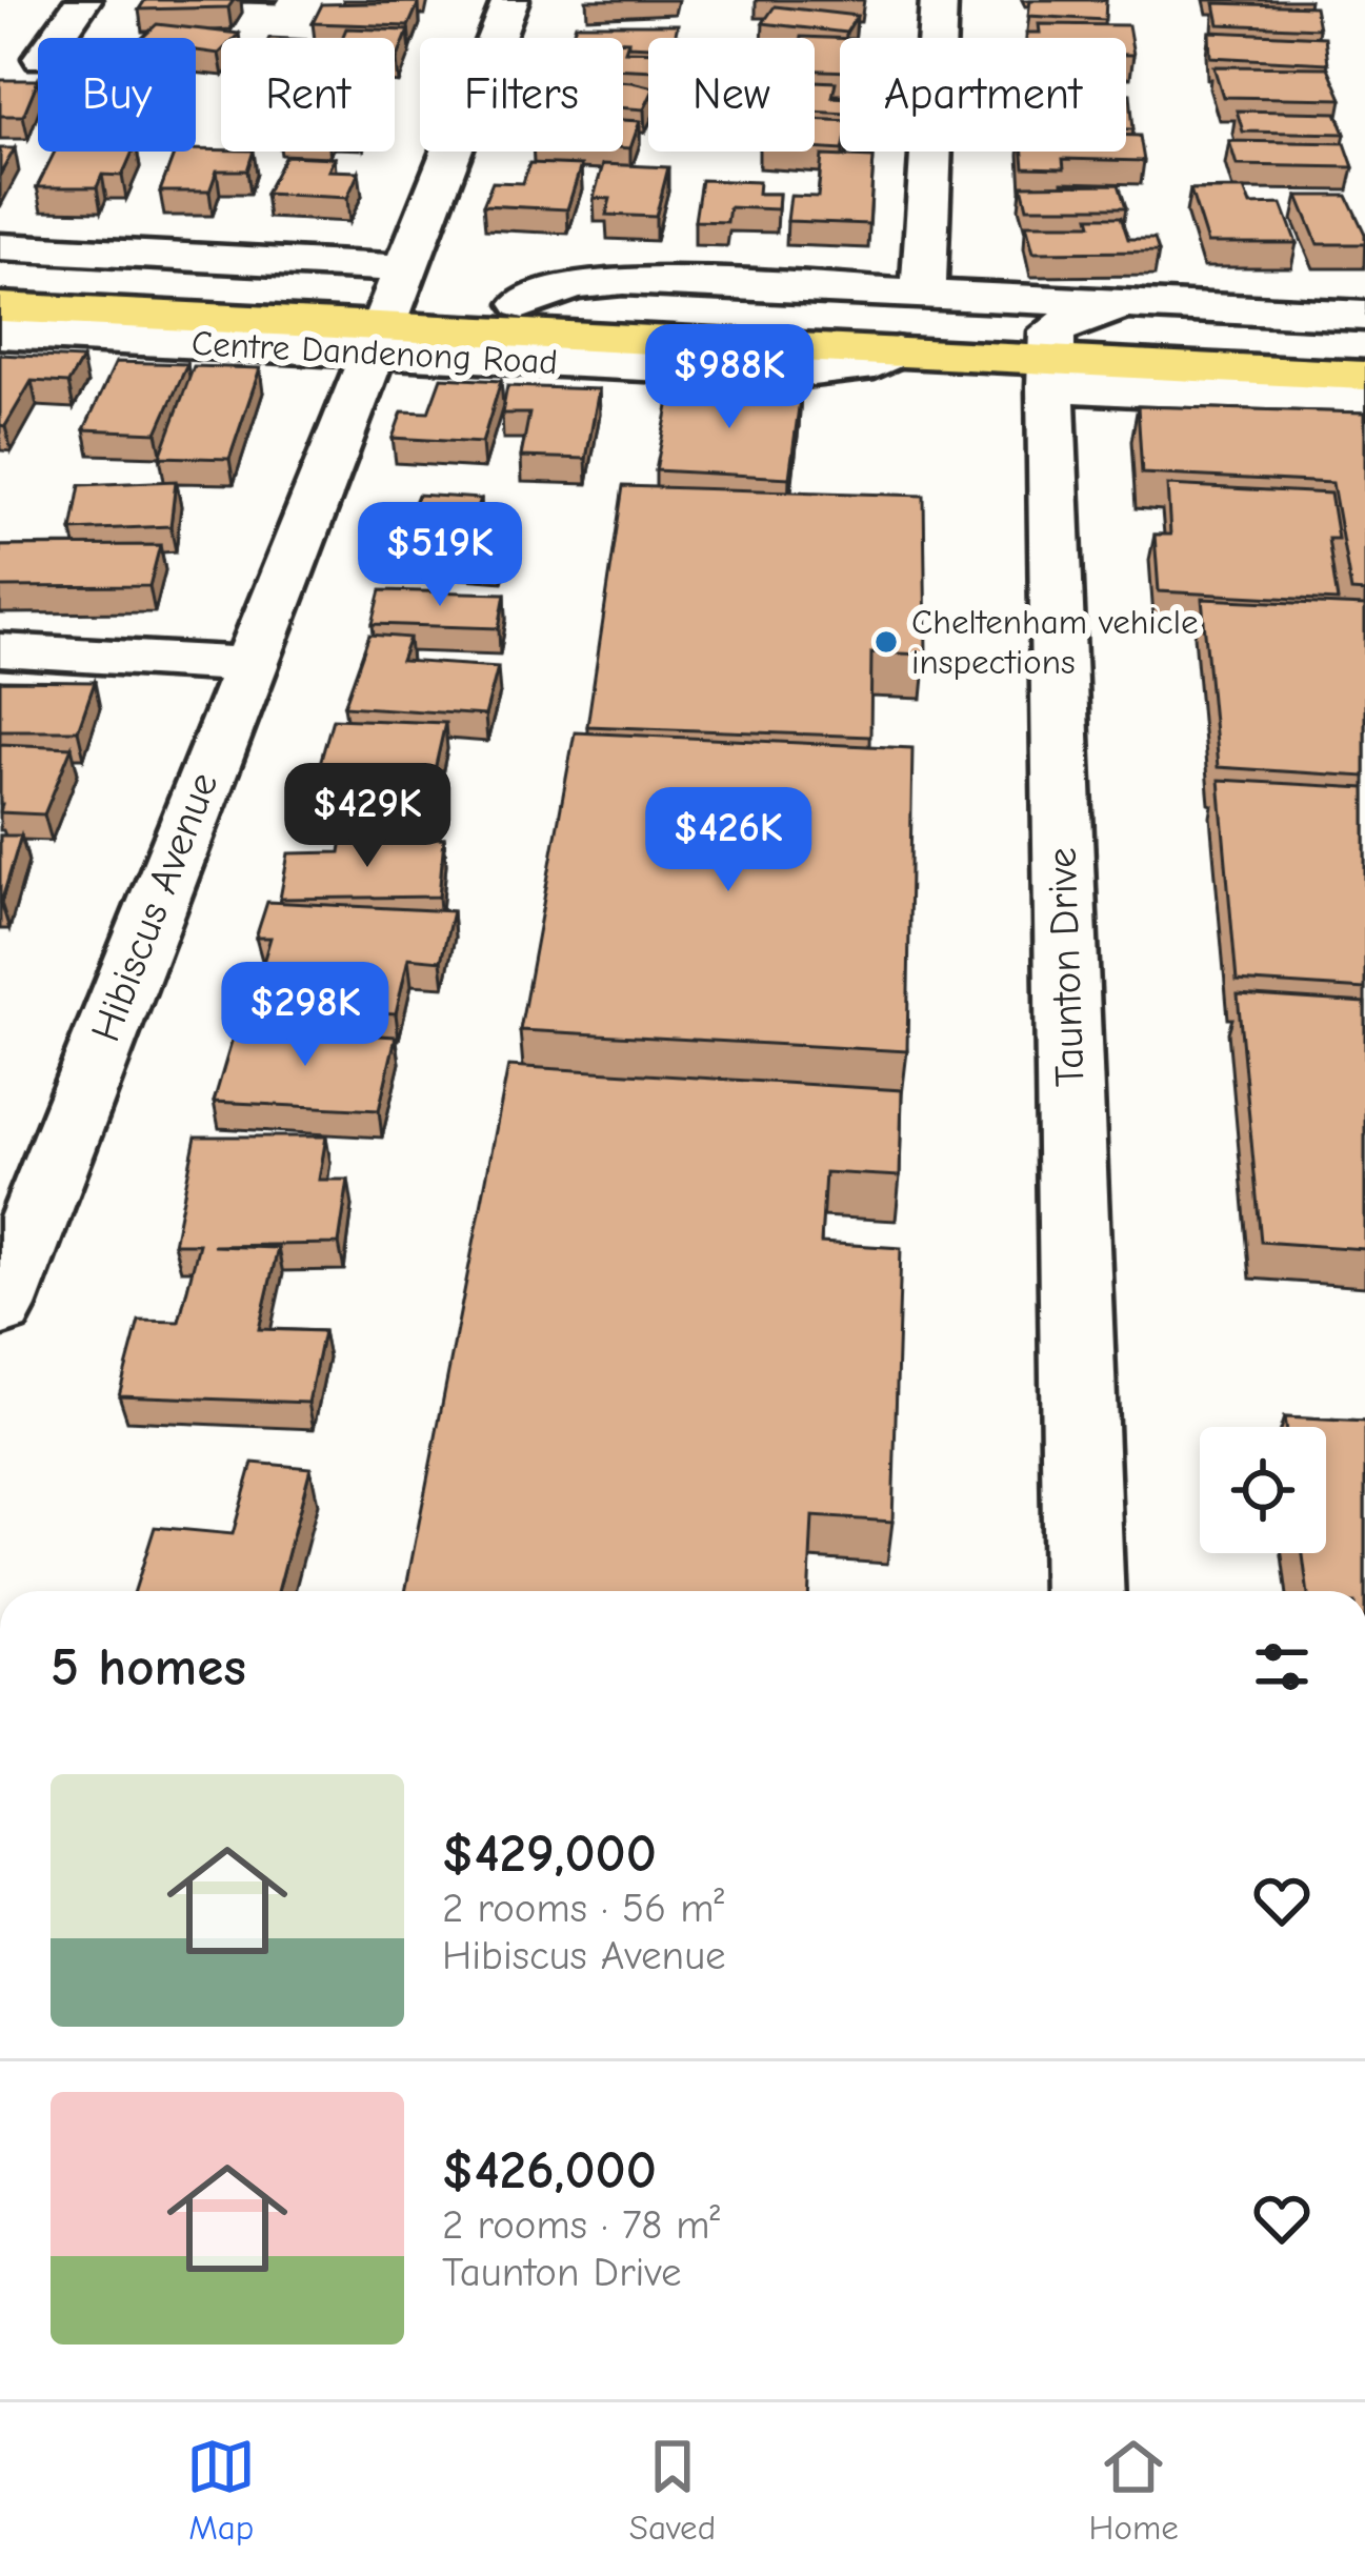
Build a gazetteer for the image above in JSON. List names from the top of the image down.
{
  "streets": {
    "main road": ["Centre Dandenong Road"],
    "street": ["Hibiscus Avenue", "Taunton Drive"]
  },
  "crossings": [
    ["Centre Dandenong Road", "Hibiscus Avenue"],
    ["Centre Dandenong Road", "Taunton Drive"]
  ],
  "places": ["Cheltenham vehicle inspections"],
  "page": {
    "chip": [
      "Buy",
      "Rent",
      "Filters",
      "New",
      "Apartment"
    ],
    "price": [
      "$988K",
      "$519K",
      "$429K",
      "$426K",
      "$298K"
    ],
    "heading": "5 homes",
    "list": [
      {
        "name": "$429,000",
        "note": "2 rooms · 56 m² · Hibiscus Avenue"
      },
      {
        "name": "$426,000",
        "note": "2 rooms · 78 m² · Taunton Drive"
      }
    ],
    "tabs": ["Map", "Saved", "Home"]
  }
}
